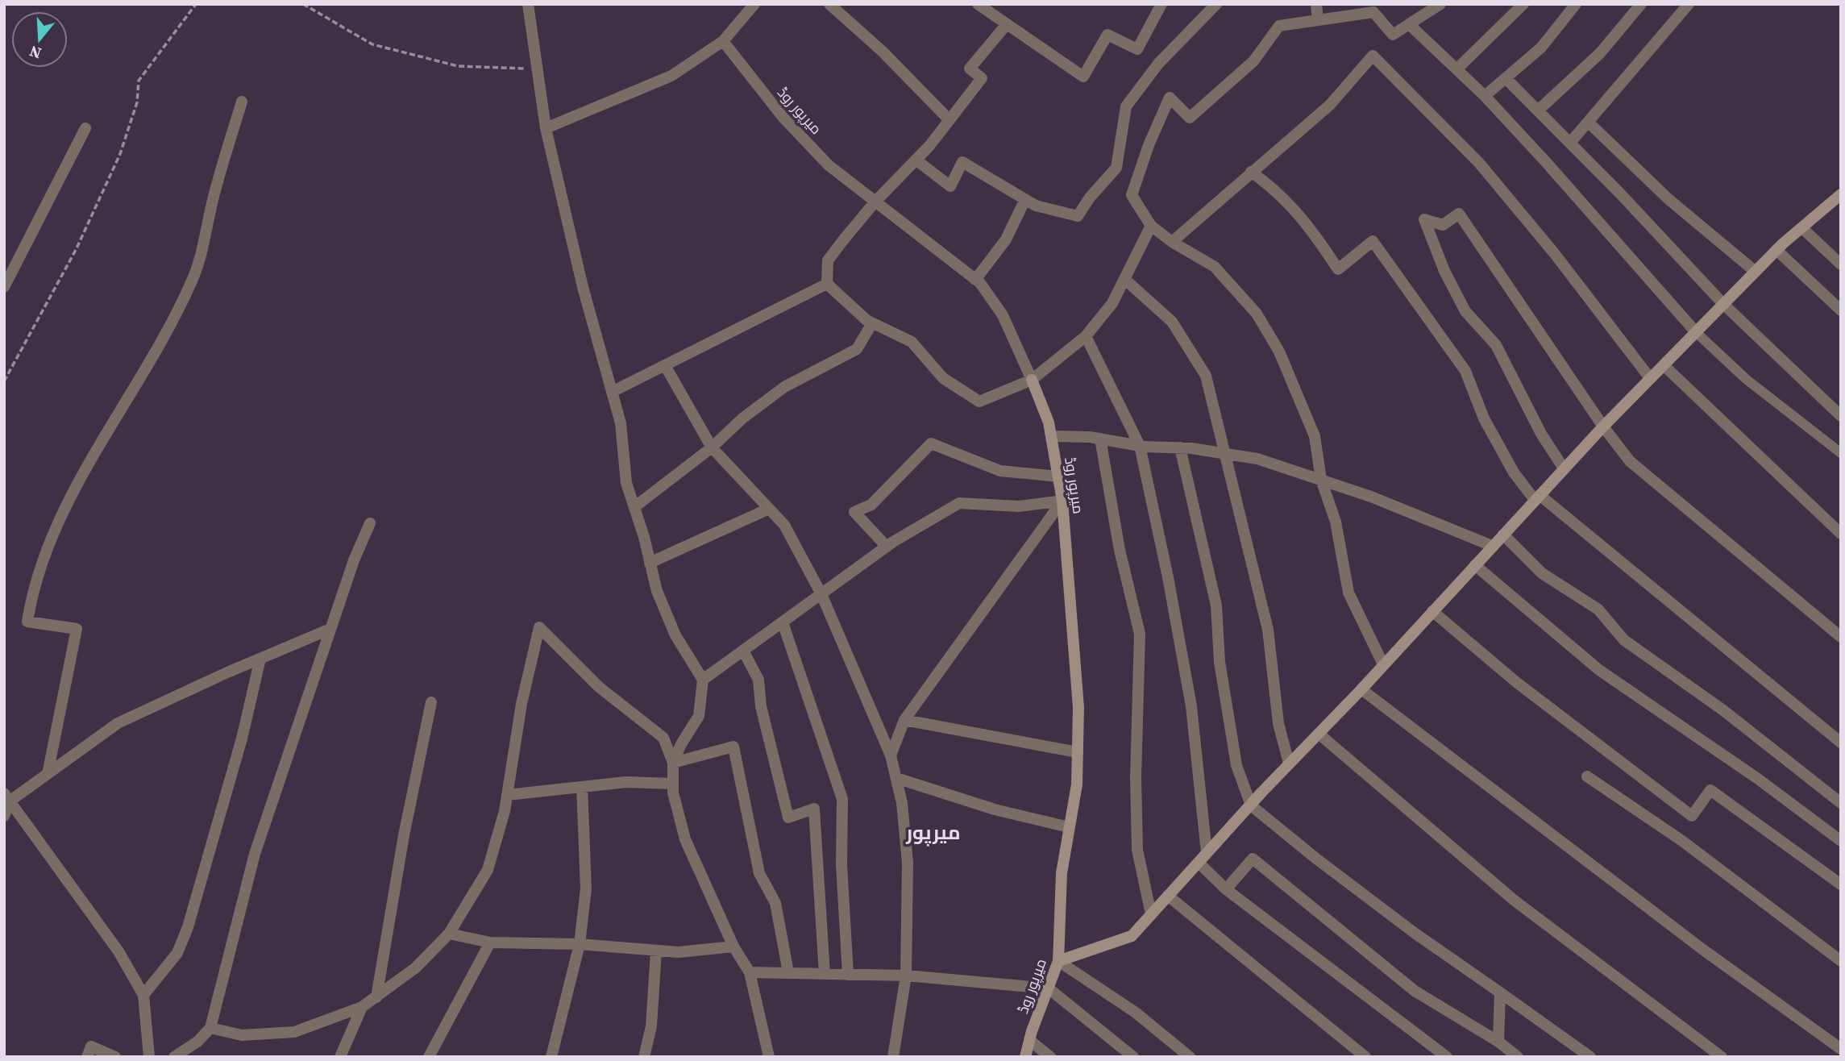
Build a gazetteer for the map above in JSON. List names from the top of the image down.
{
  "streets": {
    "street": ["میرپور روڈ"]
  },
  "districts": ["میرپور"],
  "north": "bottom"
}
